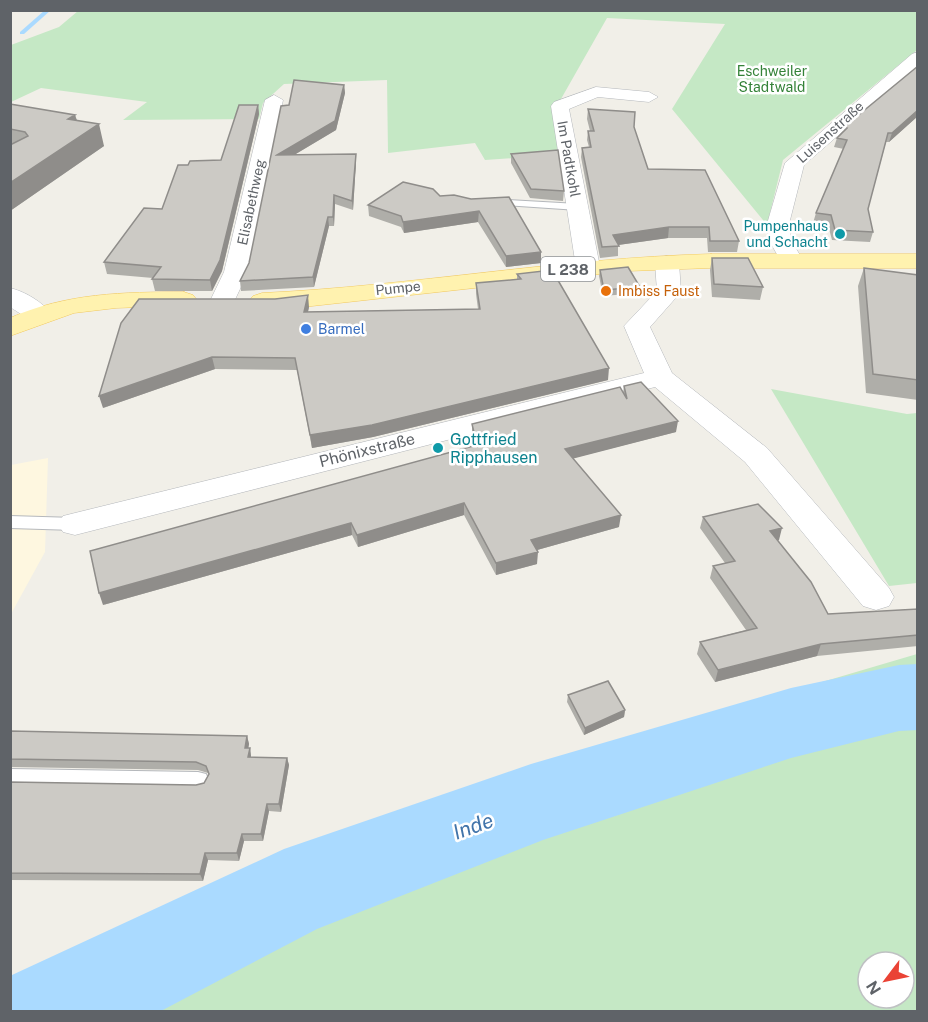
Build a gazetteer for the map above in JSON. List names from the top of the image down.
{
  "streets": {
    "main road": ["L 238", "Pumpe"],
    "street": [
      "Luisenstraße",
      "Im Padtkohl",
      "Elisabethweg",
      "Phönixstraße"
    ]
  },
  "crossings": [
    ["Luisenstraße", "L 238"],
    ["Luisenstraße", "Pumpe"],
    ["Im Padtkohl", "Pumpe"],
    ["Elisabethweg", "Pumpe"],
    ["L 238", "Pumpe"]
  ],
  "water": ["Inde"],
  "parks": ["Eschweiler Stadtwald"],
  "places": [
    "Pumpenhaus und Schacht",
    "Imbiss Faust",
    "Barmel",
    "Gottfried Ripphausen"
  ],
  "north": "bottom left"
}
